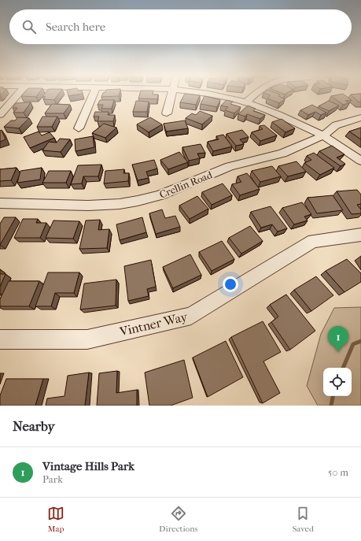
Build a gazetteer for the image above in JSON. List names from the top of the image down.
{
  "streets": {
    "street": ["Crellin Road", "Vintner Way"]
  },
  "page": {
    "search": "Search here",
    "pins": "1",
    "heading": "Nearby",
    "list": [
      {
        "mark": "1",
        "name": "Vintage Hills Park",
        "note": "Park",
        "value": "50 m"
      }
    ],
    "nav": ["Map", "Directions", "Saved"]
  }
}
